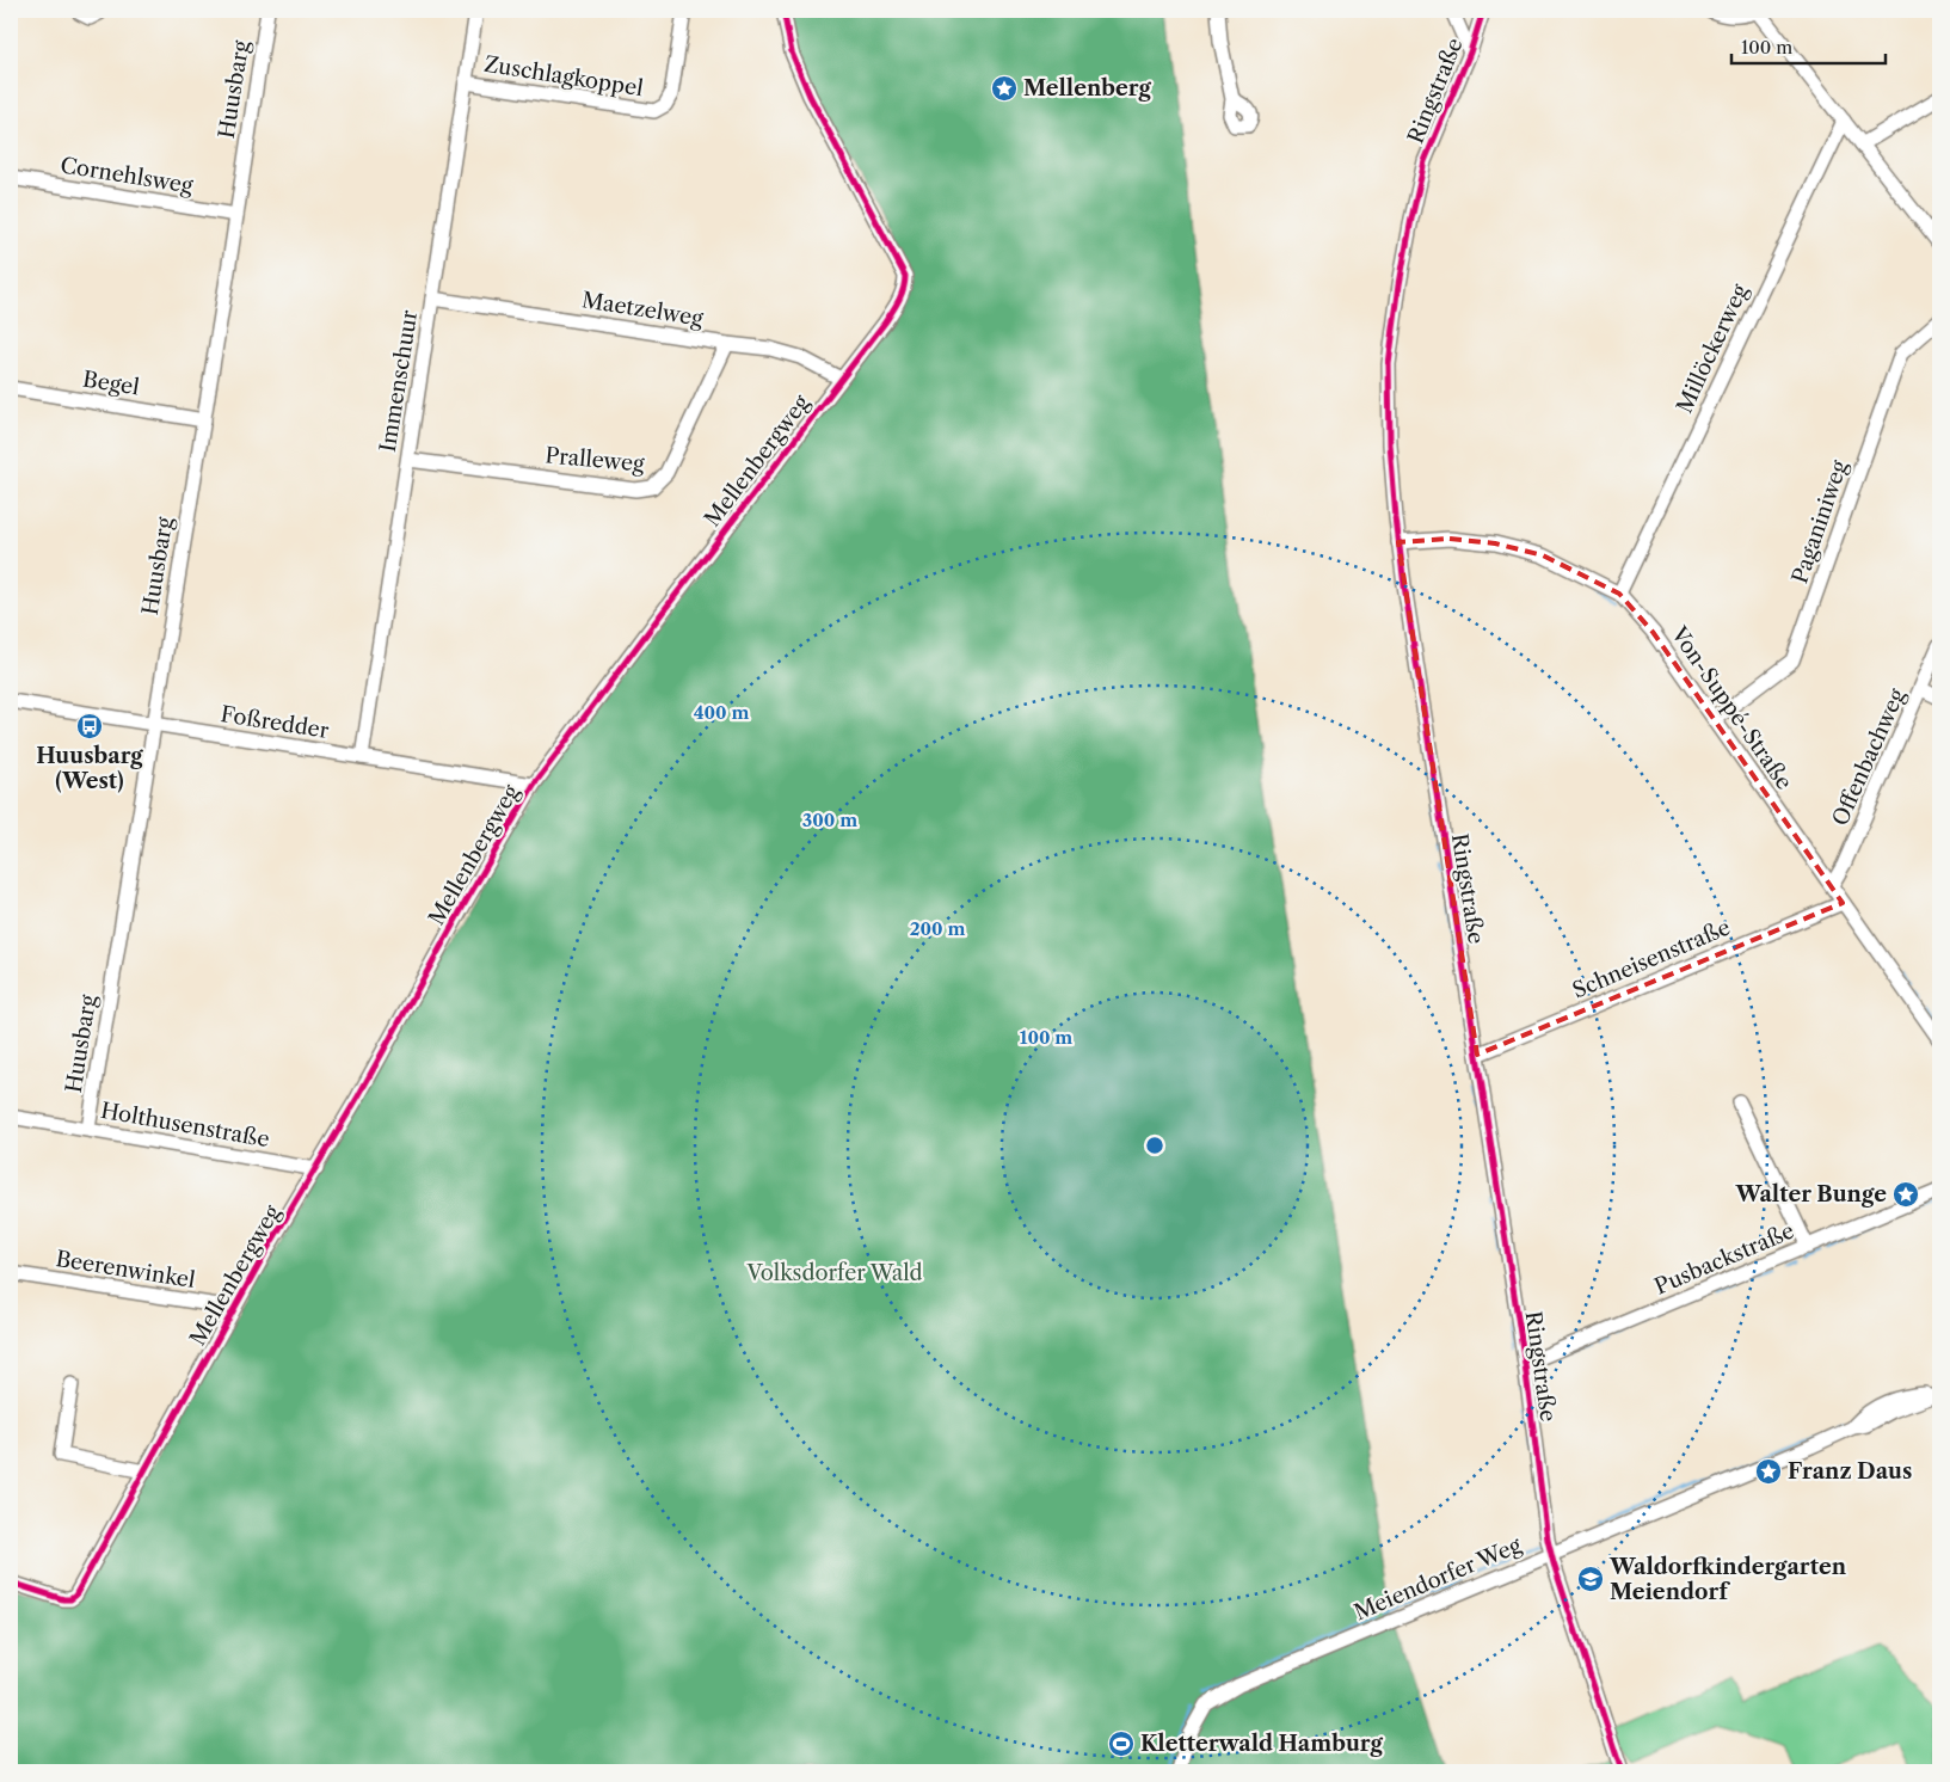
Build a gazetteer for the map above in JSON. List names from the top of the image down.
{
  "streets": {
    "street": [
      "Zuschlagkoppel",
      "Huusbarg",
      "Ringstraße",
      "Cornehlsweg",
      "Maetzelweg",
      "Millöckerweg",
      "Immenschuur",
      "Begel",
      "Pralleweg",
      "Mellenbergweg",
      "Paganiniweg",
      "Von-Suppé-Straße",
      "Foßredder",
      "Offenbachweg",
      "Schneisenstraße",
      "Holthusenstraße",
      "Pusbackstraße",
      "Beerenwinkel",
      "Meiendorfer Weg"
    ]
  },
  "crossings": [
    ["Zuschlagkoppel", "Immenschuur"],
    ["Huusbarg", "Cornehlsweg"],
    ["Huusbarg", "Begel"],
    ["Huusbarg", "Foßredder"],
    ["Huusbarg", "Holthusenstraße"],
    ["Ringstraße", "Von-Suppé-Straße"],
    ["Ringstraße", "Schneisenstraße"],
    ["Ringstraße", "Pusbackstraße"],
    ["Ringstraße", "Meiendorfer Weg"],
    ["Maetzelweg", "Immenschuur"],
    ["Maetzelweg", "Pralleweg"],
    ["Maetzelweg", "Mellenbergweg"],
    ["Millöckerweg", "Von-Suppé-Straße"],
    ["Immenschuur", "Pralleweg"],
    ["Immenschuur", "Foßredder"],
    ["Mellenbergweg", "Foßredder"],
    ["Mellenbergweg", "Holthusenstraße"],
    ["Mellenbergweg", "Beerenwinkel"],
    ["Paganiniweg", "Von-Suppé-Straße"],
    ["Von-Suppé-Straße", "Offenbachweg"],
    ["Von-Suppé-Straße", "Schneisenstraße"]
  ],
  "parks": ["Volksdorfer Wald"],
  "places": {
    "place": ["Mellenberg", "Walter Bunge", "Franz Daus"],
    "bus stop": ["Huusbarg (West)"],
    "school or university": ["Waldorfkindergarten Meiendorf"],
    "sports": ["Kletterwald Hamburg"]
  },
  "scale_bar": "100 m",
  "rings": [
    "400 m",
    "300 m",
    "200 m",
    "100 m"
  ]
}
